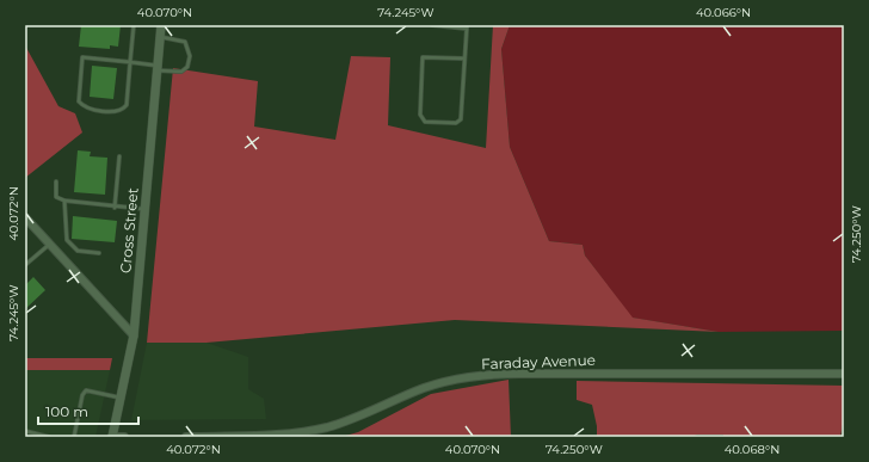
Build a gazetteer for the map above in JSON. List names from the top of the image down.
{
  "streets": {
    "main road": ["Cross Street"],
    "street": ["Faraday Avenue"]
  },
  "scale_bar": "100 m",
  "coordinates": [
    "40.070°N",
    "74.245°W",
    "40.066°N",
    "40.072°N",
    "74.250°W",
    "40.068°N"
  ]
}
